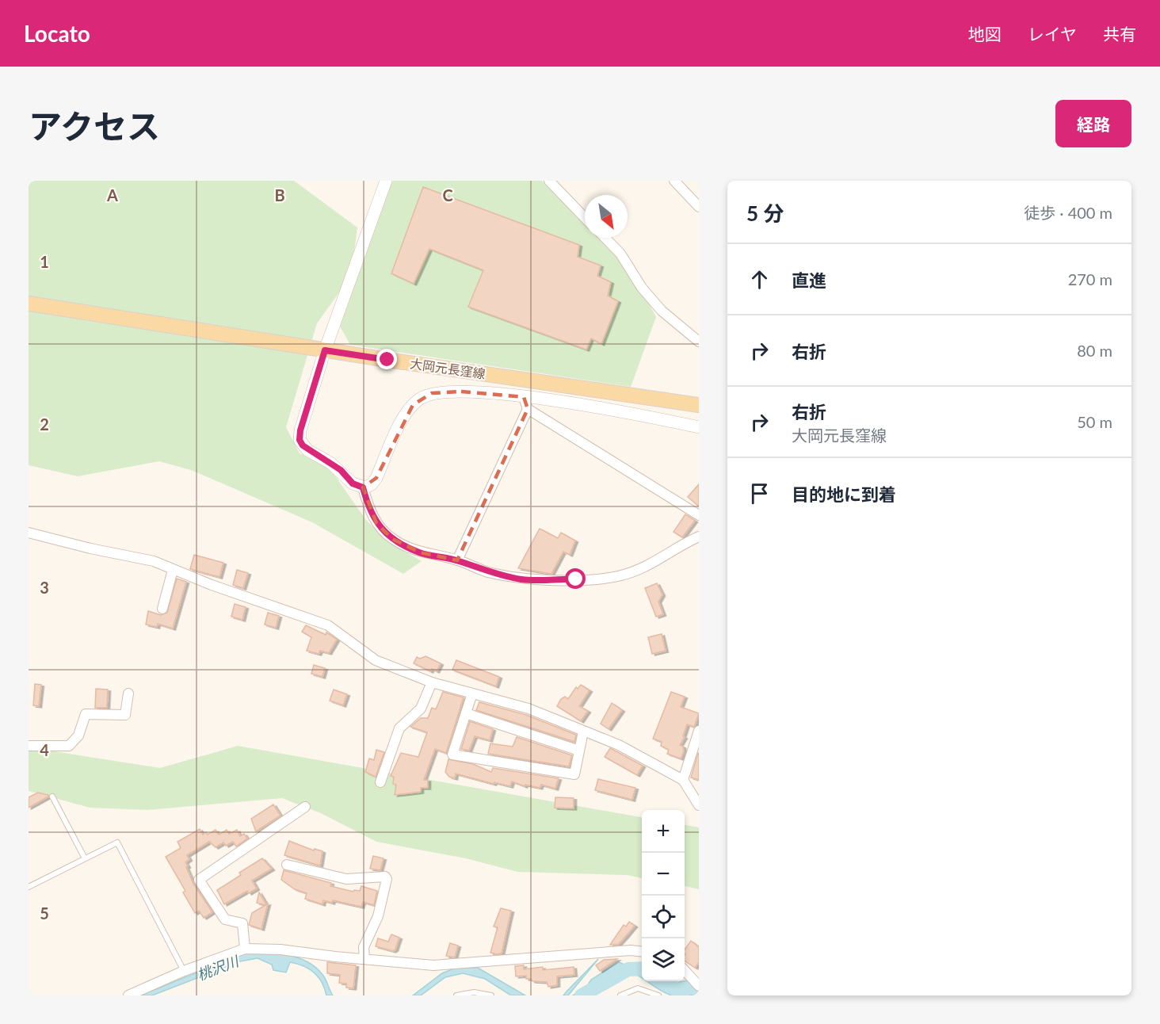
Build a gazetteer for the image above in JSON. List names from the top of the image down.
{
  "streets": {
    "main road": ["大岡元長窪線"]
  },
  "water": ["桃沢川"],
  "north": "bottom right",
  "page": {
    "header": "Locato",
    "nav": ["地図", "レイヤ", "共有"],
    "title": "アクセス",
    "buttons": "経路",
    "heading": ["5 分", "徒歩 · 400 m"],
    "list": [
      ["直進", "270 m"],
      ["右折", "80 m"],
      ["右折", "大岡元長窪線", "50 m"],
      "目的地に到着"
    ],
    "map_buttons": ["+", "−"]
  },
  "grid": {
    "columns": ["A", "B", "C"],
    "rows": [
      "1",
      "2",
      "3",
      "4",
      "5"
    ]
  }
}
